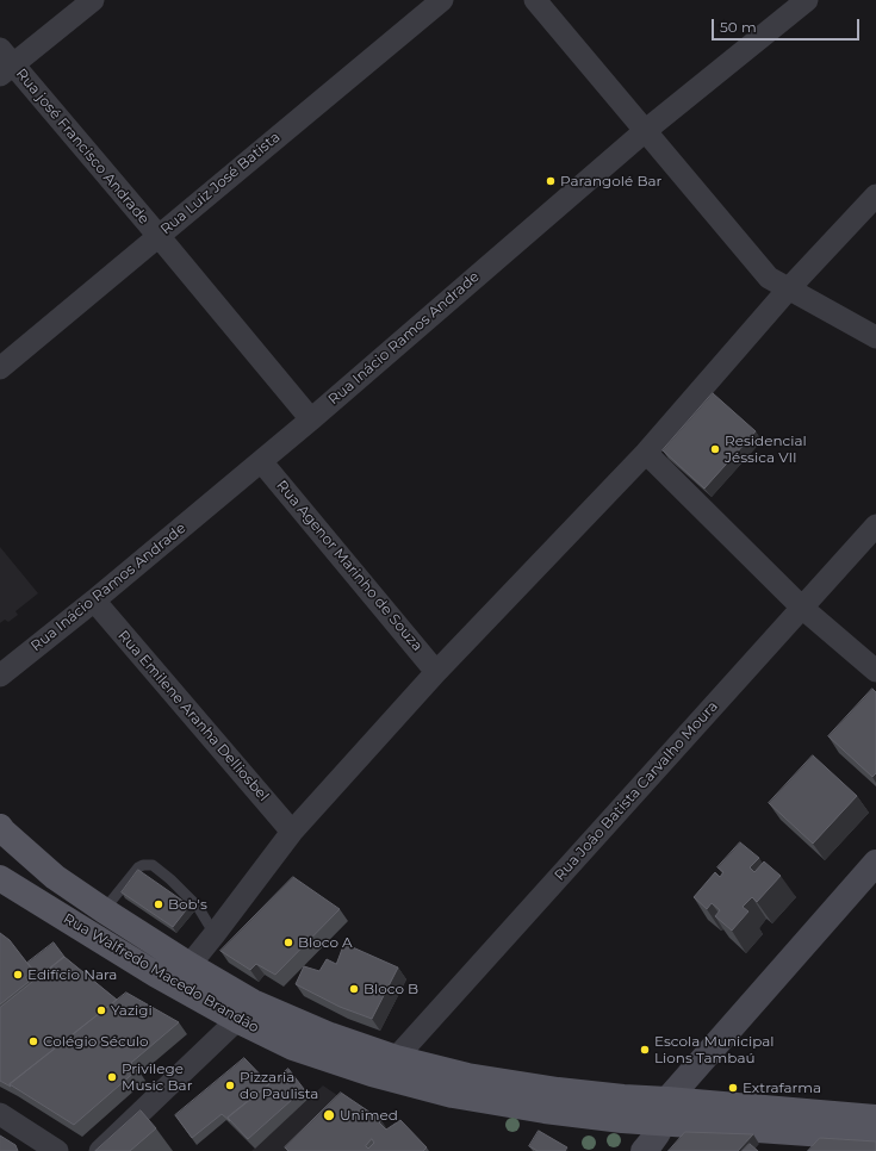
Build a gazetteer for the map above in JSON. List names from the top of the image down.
{
  "streets": {
    "main road": ["Rua Walfredo Macedo Brandão"],
    "street": [
      "Rua josé Francisco Andrade",
      "Rua Luiz José Batista",
      "Rua Inácio Ramos Andrade",
      "Rua Agenor Marinho de Souza",
      "Rua Emilene Aranha Delliosbel",
      "Rua João Batista Carvalho Moura"
    ]
  },
  "crossings": [
    ["Rua josé Francisco Andrade", "Rua Luiz José Batista"],
    ["Rua josé Francisco Andrade", "Rua Inácio Ramos Andrade"],
    ["Rua Inácio Ramos Andrade", "Rua Agenor Marinho de Souza"],
    ["Rua Inácio Ramos Andrade", "Rua Emilene Aranha Delliosbel"],
    ["Rua João Batista Carvalho Moura", "Rua Walfredo Macedo Brandão"]
  ],
  "places": [
    "Parangolé Bar",
    "Residencial Jéssica VII",
    "Bob's",
    "Bloco A",
    "Edifício Nara",
    "Bloco B",
    "Yazigi",
    "Colégio Século",
    "Escola Municipal Lions Tambaú",
    "Privilege Music Bar",
    "Pizzaria do Paulista",
    "Extrafarma",
    "Unimed"
  ],
  "scale_bar": "50 m"
}
